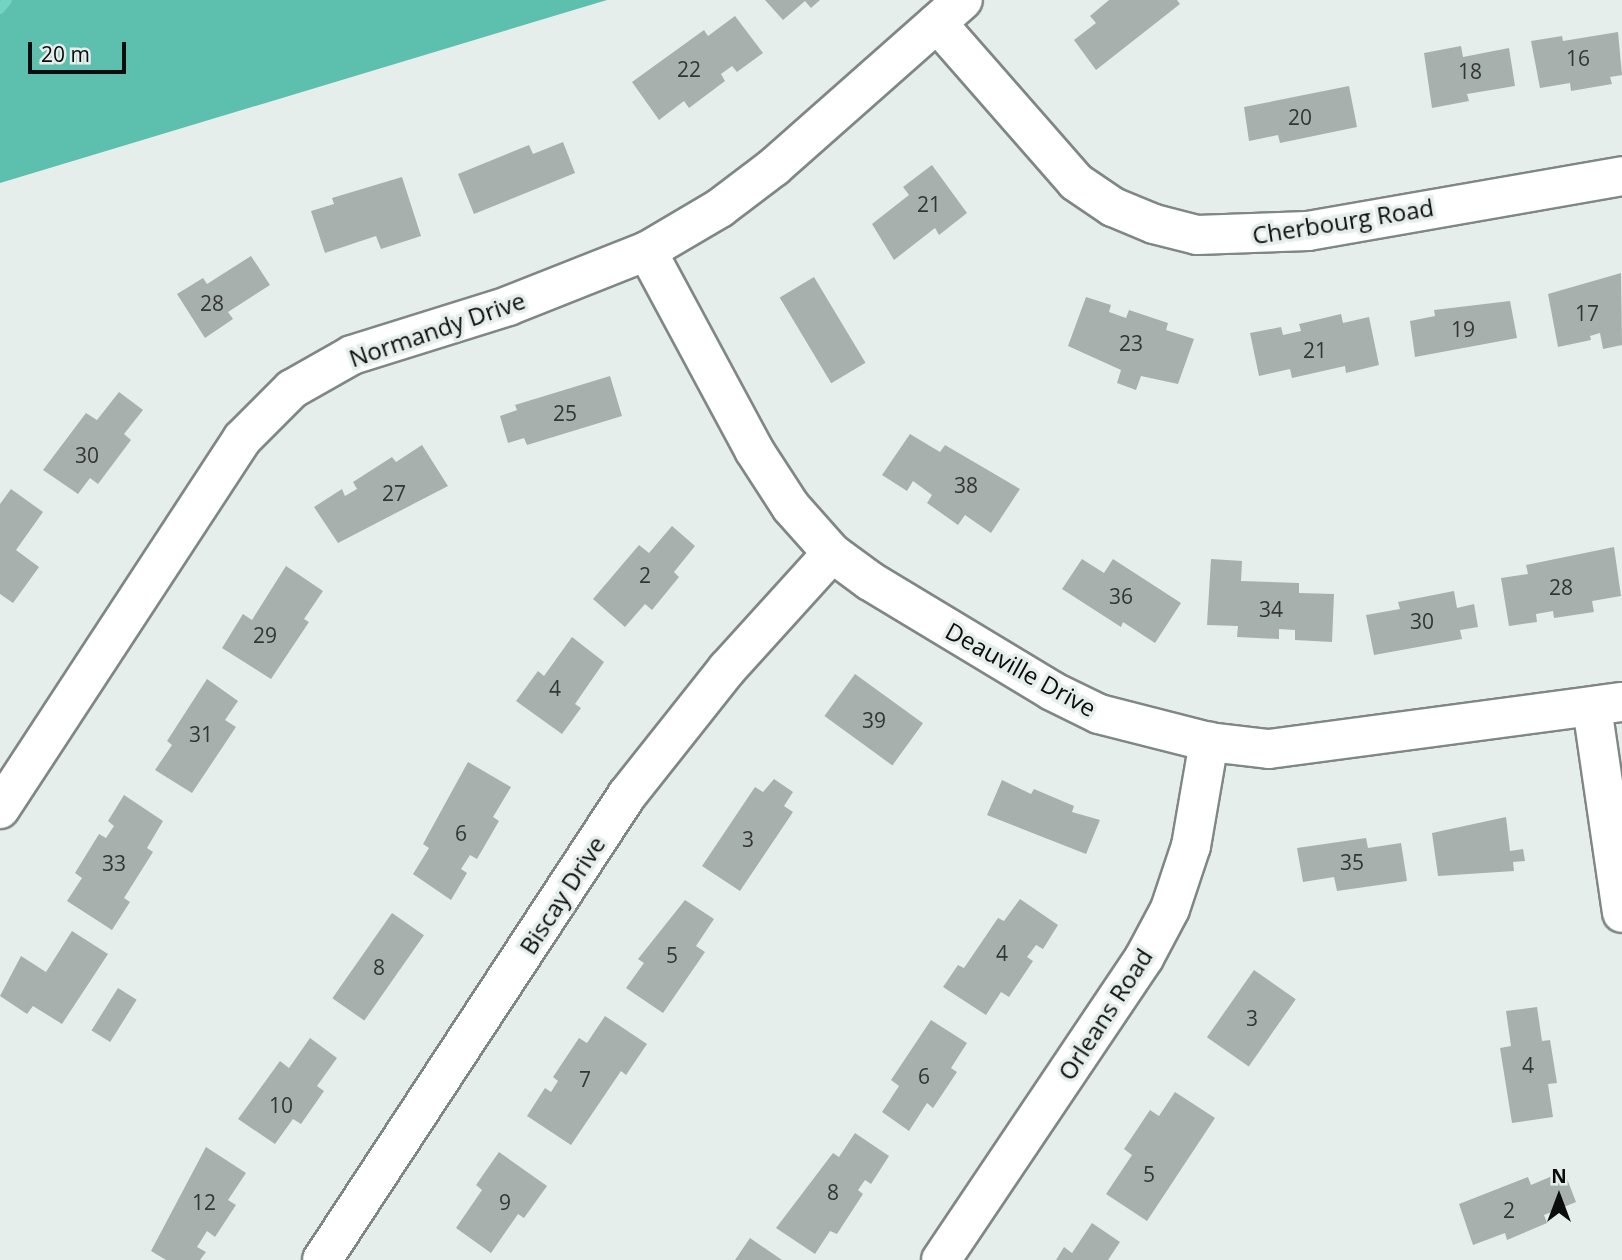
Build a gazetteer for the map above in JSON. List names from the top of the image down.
{
  "streets": {
    "street": [
      "Cherbourg Road",
      "Normandy Drive",
      "Deauville Drive",
      "Biscay Drive",
      "Orleans Road"
    ]
  },
  "crossings": [
    ["Cherbourg Road", "Normandy Drive"],
    ["Normandy Drive", "Deauville Drive"],
    ["Deauville Drive", "Biscay Drive"],
    ["Deauville Drive", "Orleans Road"]
  ],
  "house_numbers": [
    "16",
    "22",
    "18",
    "20",
    "21",
    "28",
    "17",
    "19",
    "23",
    "21",
    "25",
    "30",
    "38",
    "27",
    "2",
    "28",
    "36",
    "34",
    "30",
    "29",
    "4",
    "39",
    "31",
    "6",
    "3",
    "35",
    "33",
    "4",
    "5",
    "8",
    "3",
    "4",
    "6",
    "7",
    "10",
    "5",
    "8",
    "12",
    "9",
    "2"
  ],
  "scale_bar": "20 m",
  "north": "top"
}
